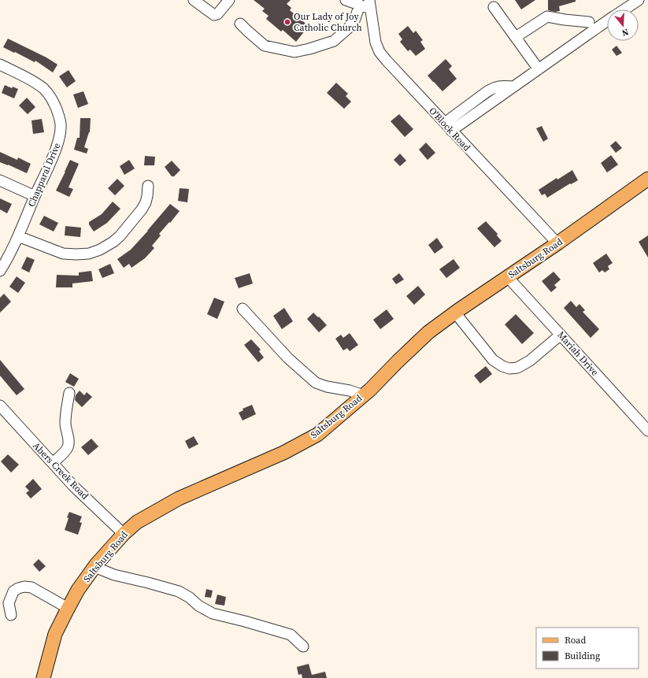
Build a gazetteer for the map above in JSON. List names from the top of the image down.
{
  "streets": {
    "main road": ["Saltsburg Road"],
    "street": [
      "O'Block Road",
      "Chapparal Drive",
      "Mariah Drive",
      "Abers Creek Road"
    ]
  },
  "crossings": [
    ["O'Block Road", "Saltsburg Road"],
    ["Saltsburg Road", "Mariah Drive"],
    ["Saltsburg Road", "Abers Creek Road"]
  ],
  "places": ["Our Lady of Joy Catholic Church"],
  "legend": ["Road", "Building"],
  "north": "bottom"
}
